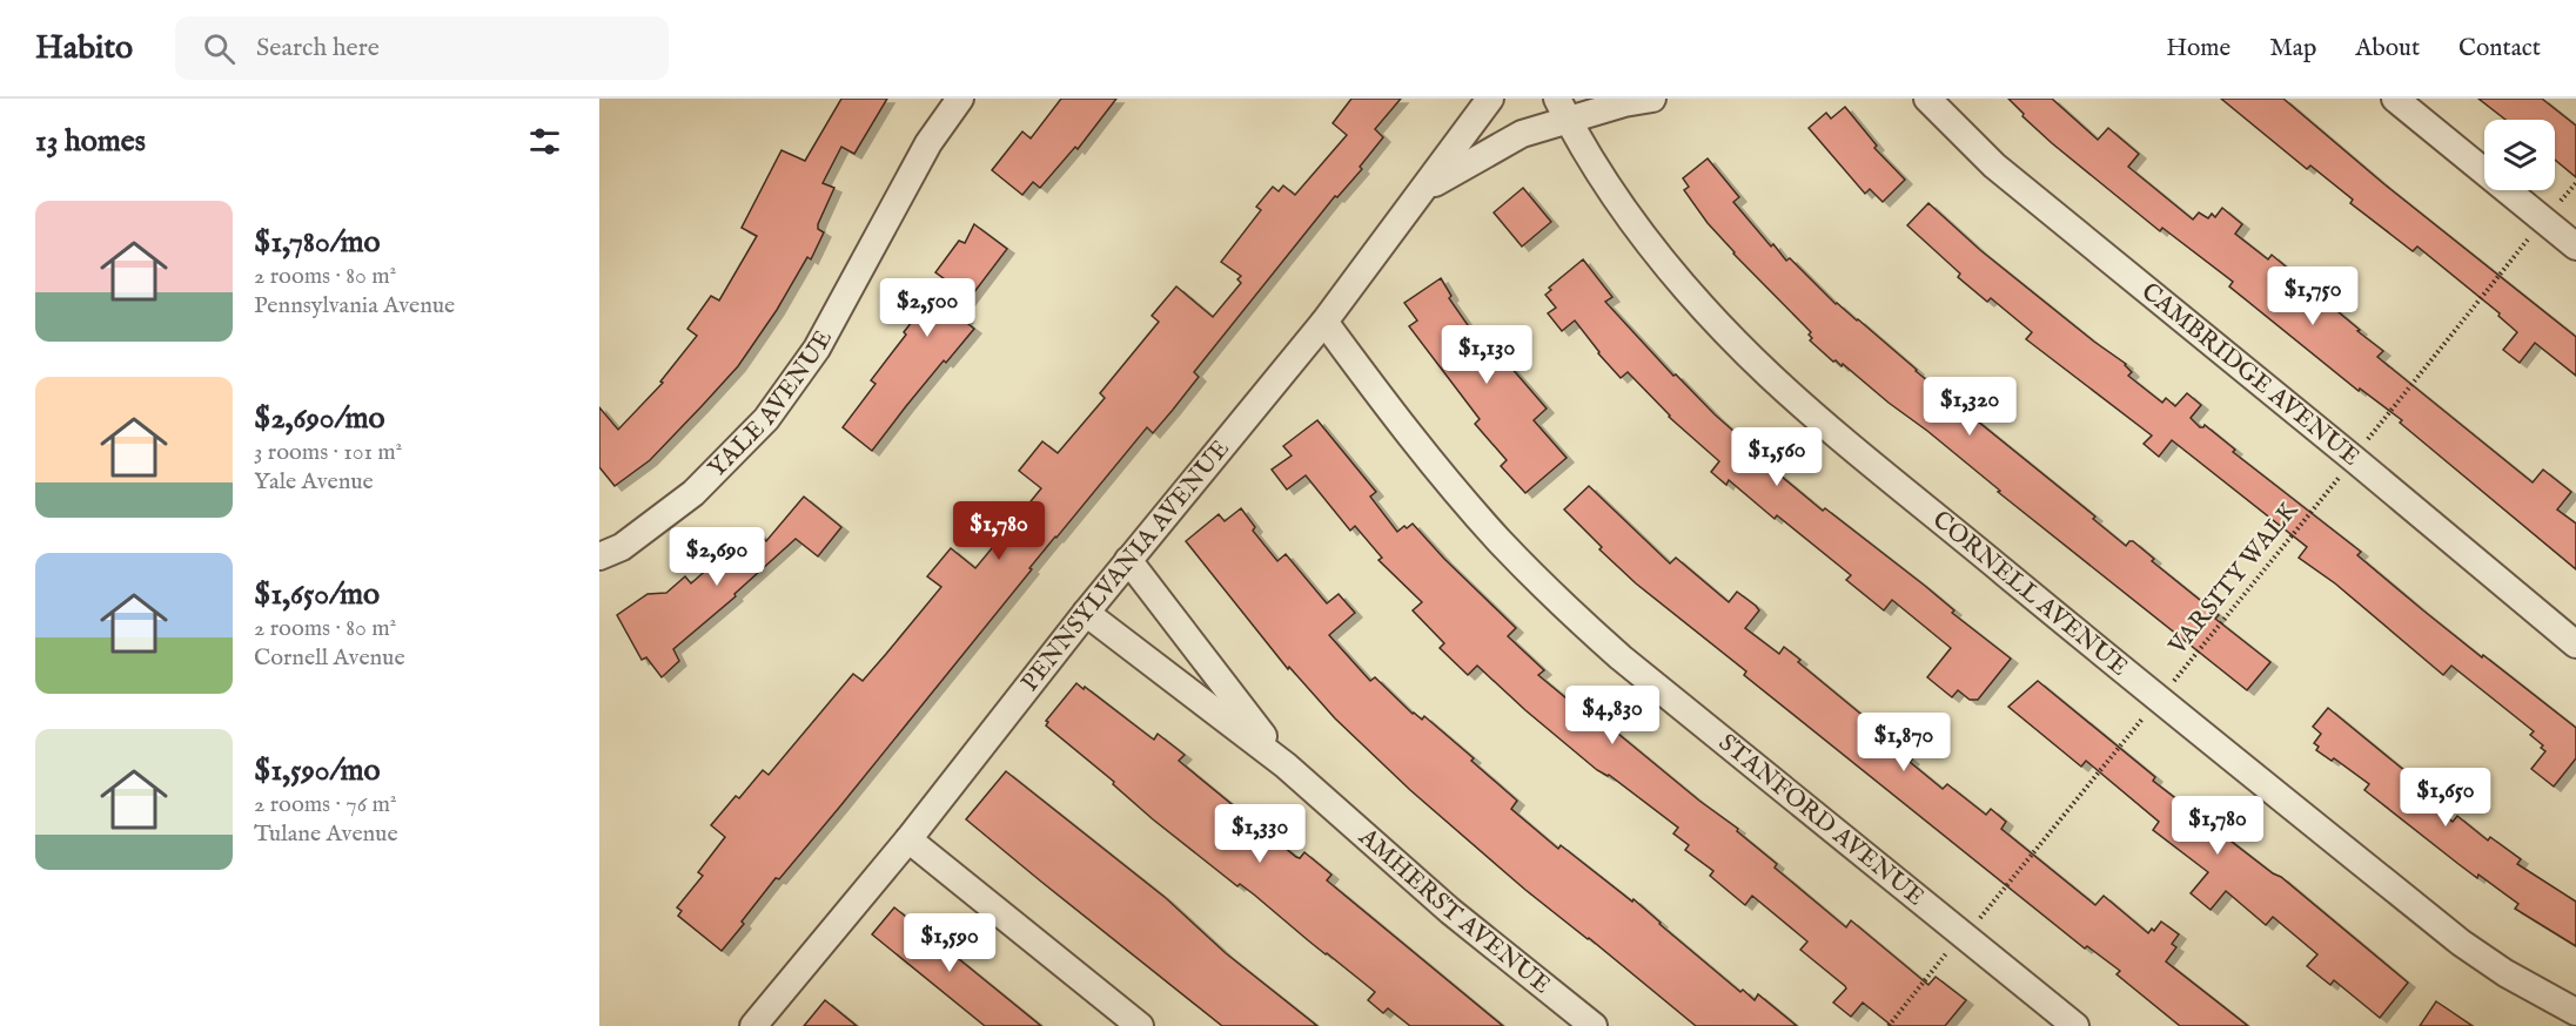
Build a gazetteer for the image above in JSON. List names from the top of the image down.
{
  "streets": {
    "street": [
      "CAMBRIDGE AVENUE",
      "YALE AVENUE",
      "PENNSYLVANIA AVENUE",
      "CORNELL AVENUE",
      "STANFORD AVENUE",
      "AMHERST AVENUE"
    ],
    "path": ["VARSITY WALK"]
  },
  "crossings": [
    ["CAMBRIDGE AVENUE", "VARSITY WALK"],
    ["PENNSYLVANIA AVENUE", "STANFORD AVENUE"],
    ["PENNSYLVANIA AVENUE", "AMHERST AVENUE"],
    ["VARSITY WALK", "CORNELL AVENUE"],
    ["VARSITY WALK", "STANFORD AVENUE"]
  ],
  "page": {
    "header": "Habito",
    "search": "Search here",
    "nav": [
      "Home",
      "Map",
      "About",
      "Contact"
    ],
    "heading": "13 homes",
    "list": [
      {
        "name": "$1,780/mo",
        "note": "2 rooms · 80 m² · Pennsylvania Avenue"
      },
      {
        "name": "$2,690/mo",
        "note": "3 rooms · 101 m² · Yale Avenue"
      },
      {
        "name": "$1,650/mo",
        "note": "2 rooms · 80 m² · Cornell Avenue"
      },
      {
        "name": "$1,590/mo",
        "note": "2 rooms · 76 m² · Tulane Avenue"
      }
    ],
    "price": [
      "$1,750",
      "$2,500",
      "$1,130",
      "$1,320",
      "$1,560",
      "$1,780",
      "$2,690",
      "$4,830",
      "$1,870",
      "$1,650",
      "$1,780",
      "$1,330",
      "$1,590"
    ]
  }
}
